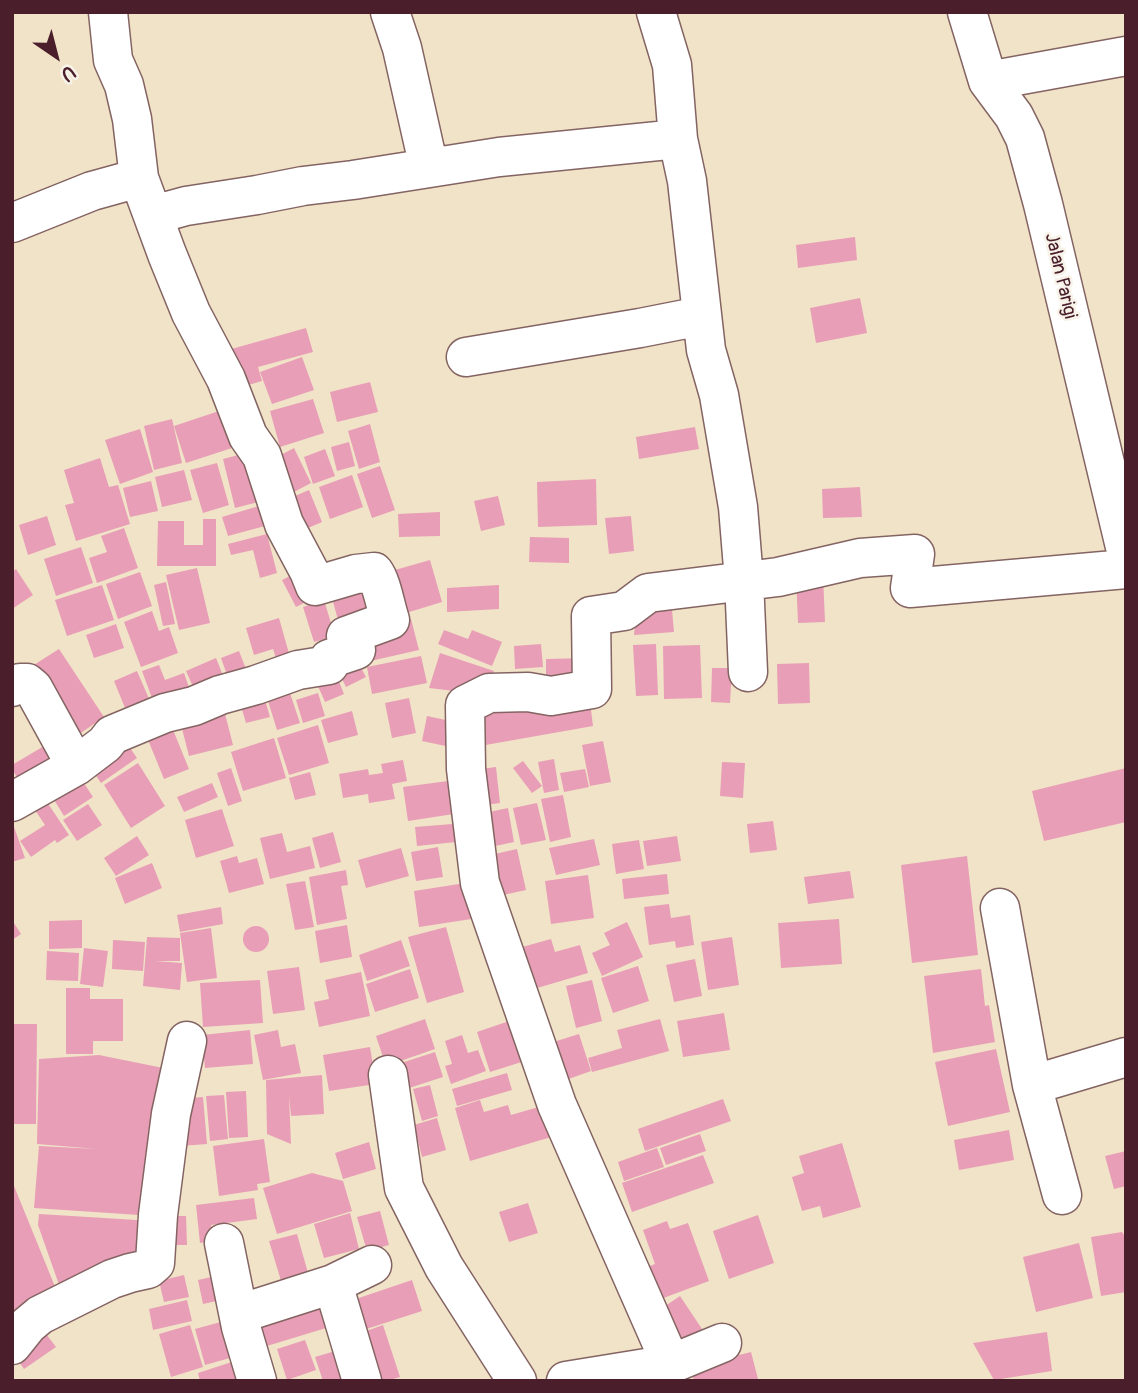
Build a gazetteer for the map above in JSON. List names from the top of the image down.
{
  "streets": {
    "street": ["Jalan Parigi"]
  },
  "north": "bottom right"
}
